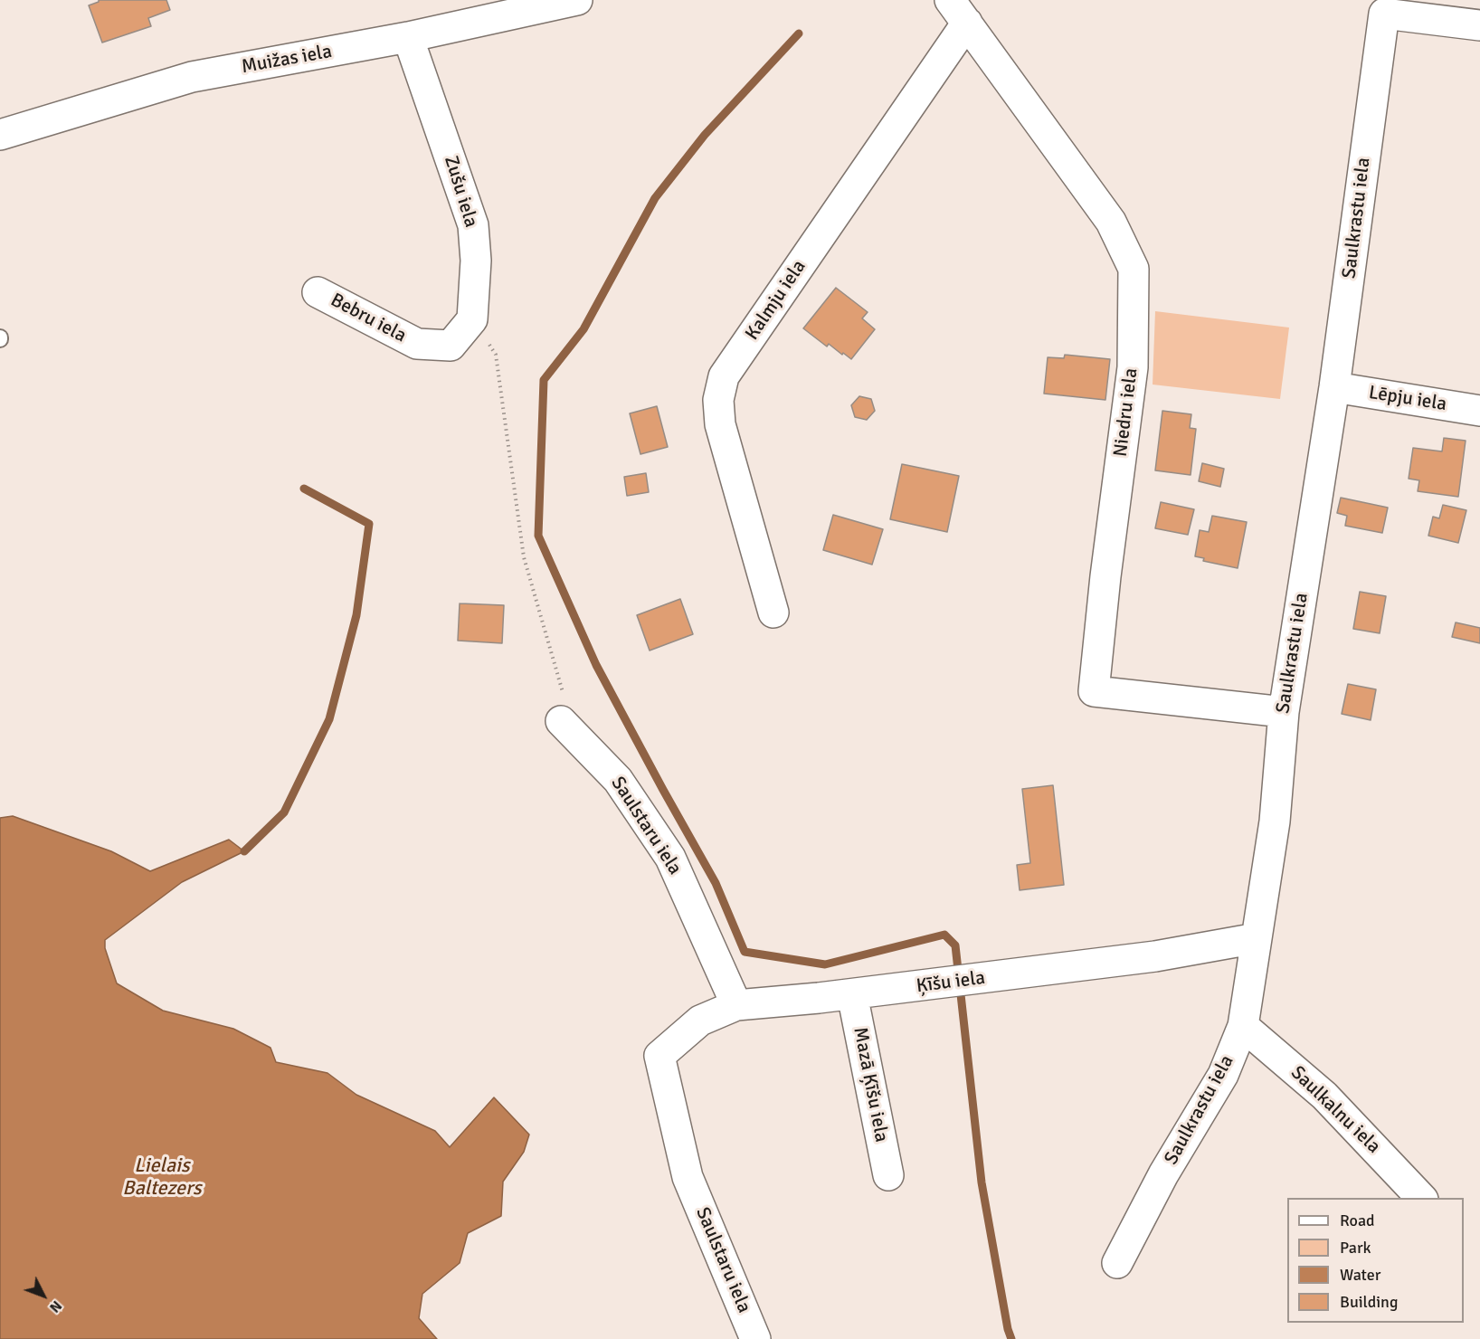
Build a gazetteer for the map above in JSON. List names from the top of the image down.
{
  "streets": {
    "street": [
      "Muižas iela",
      "Zušu iela",
      "Saulkrastu iela",
      "Kalmju iela",
      "Bebru iela",
      "Lēpju iela",
      "Niedru iela",
      "Saulstaru iela",
      "Ķīšu iela",
      "Mazā Ķīšu iela",
      "Saulkalnu iela"
    ]
  },
  "crossings": [
    ["Muižas iela", "Zušu iela"],
    ["Zušu iela", "Bebru iela"],
    ["Saulkrastu iela", "Lēpju iela"],
    ["Saulkrastu iela", "Niedru iela"],
    ["Saulkrastu iela", "Ķīšu iela"],
    ["Saulkrastu iela", "Saulkalnu iela"],
    ["Kalmju iela", "Niedru iela"],
    ["Saulstaru iela", "Ķīšu iela"],
    ["Ķīšu iela", "Mazā Ķīšu iela"]
  ],
  "water": ["Lielais Baltezers"],
  "legend": [
    "Road",
    "Park",
    "Water",
    "Building"
  ],
  "north": "bottom right"
}
